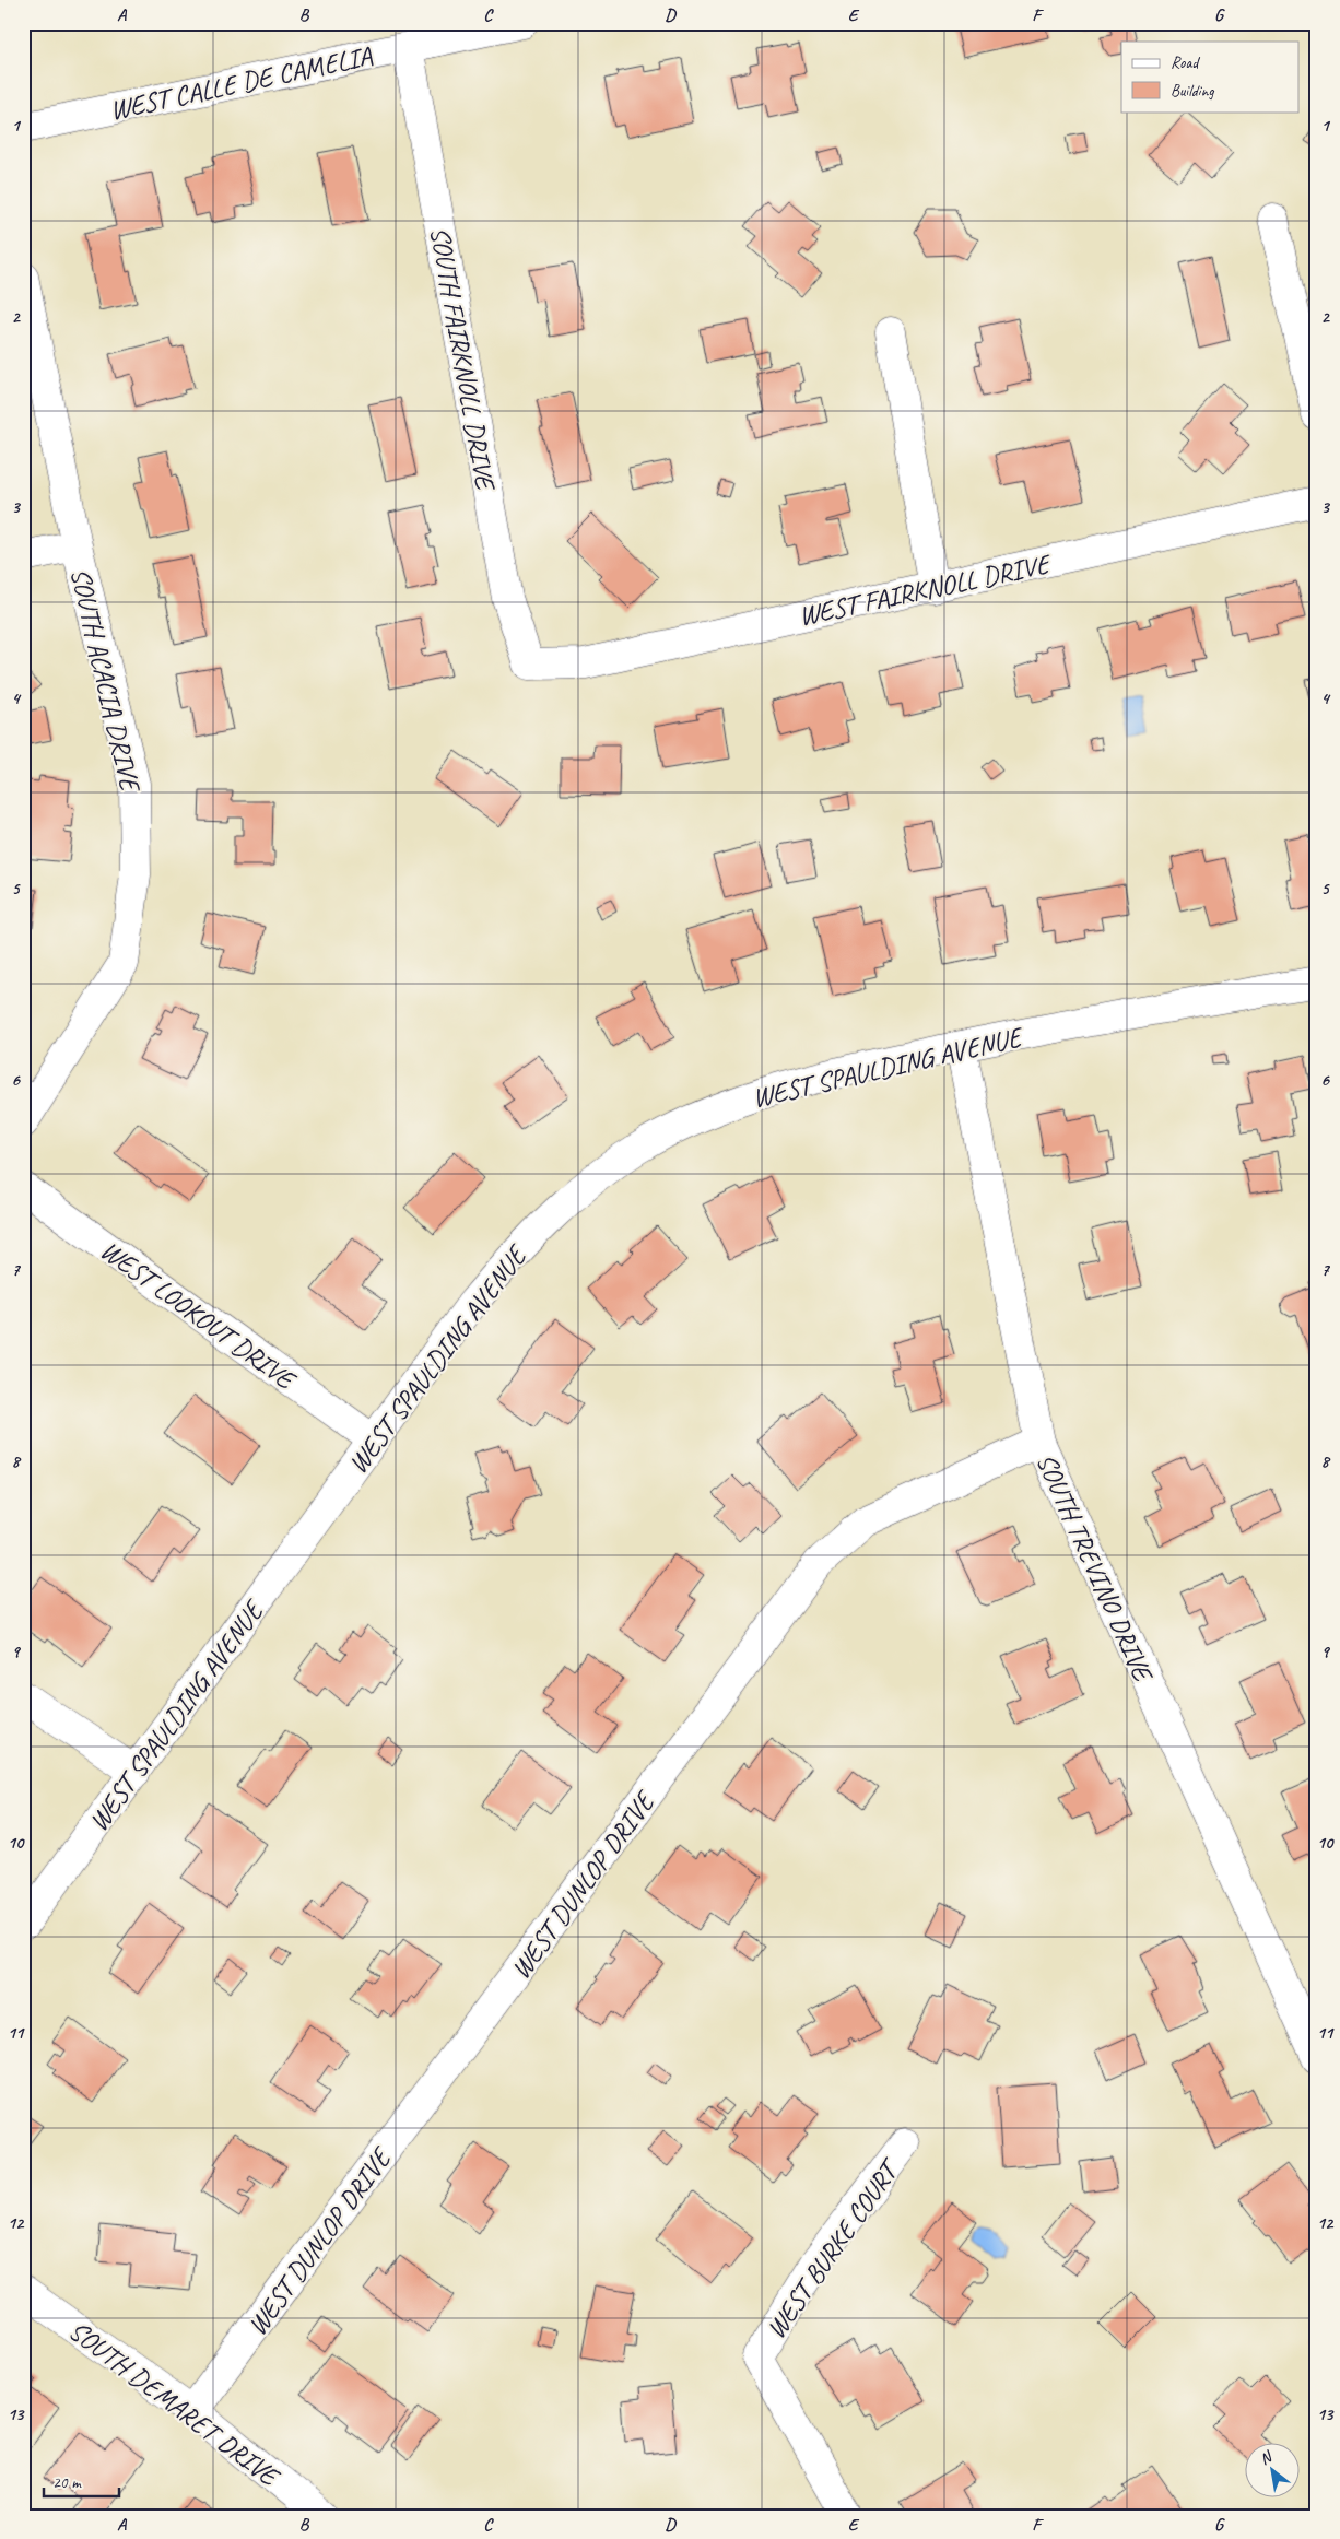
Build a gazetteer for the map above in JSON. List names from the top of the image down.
{
  "streets": {
    "street": [
      "WEST CALLE DE CAMELIA",
      "SOUTH FAIRKNOLL DRIVE",
      "WEST FAIRKNOLL DRIVE",
      "SOUTH ACACIA DRIVE",
      "WEST SPAULDING AVENUE",
      "WEST LOOKOUT DRIVE",
      "SOUTH TREVINO DRIVE",
      "WEST DUNLOP DRIVE",
      "WEST BURKE COURT",
      "SOUTH DEMARET DRIVE"
    ]
  },
  "crossings": [
    ["WEST CALLE DE CAMELIA", "SOUTH FAIRKNOLL DRIVE"],
    ["SOUTH FAIRKNOLL DRIVE", "WEST FAIRKNOLL DRIVE"],
    ["WEST SPAULDING AVENUE", "WEST LOOKOUT DRIVE"],
    ["WEST SPAULDING AVENUE", "SOUTH TREVINO DRIVE"],
    ["SOUTH TREVINO DRIVE", "WEST DUNLOP DRIVE"],
    ["WEST DUNLOP DRIVE", "SOUTH DEMARET DRIVE"]
  ],
  "legend": ["Road", "Building"],
  "scale_bar": "20 m",
  "north": "top left",
  "grid": {
    "columns": [
      "A",
      "B",
      "C",
      "D",
      "E",
      "F",
      "G"
    ],
    "rows": [
      "1",
      "2",
      "3",
      "4",
      "5",
      "6",
      "7",
      "8",
      "9",
      "10",
      "11",
      "12",
      "13"
    ]
  }
}
